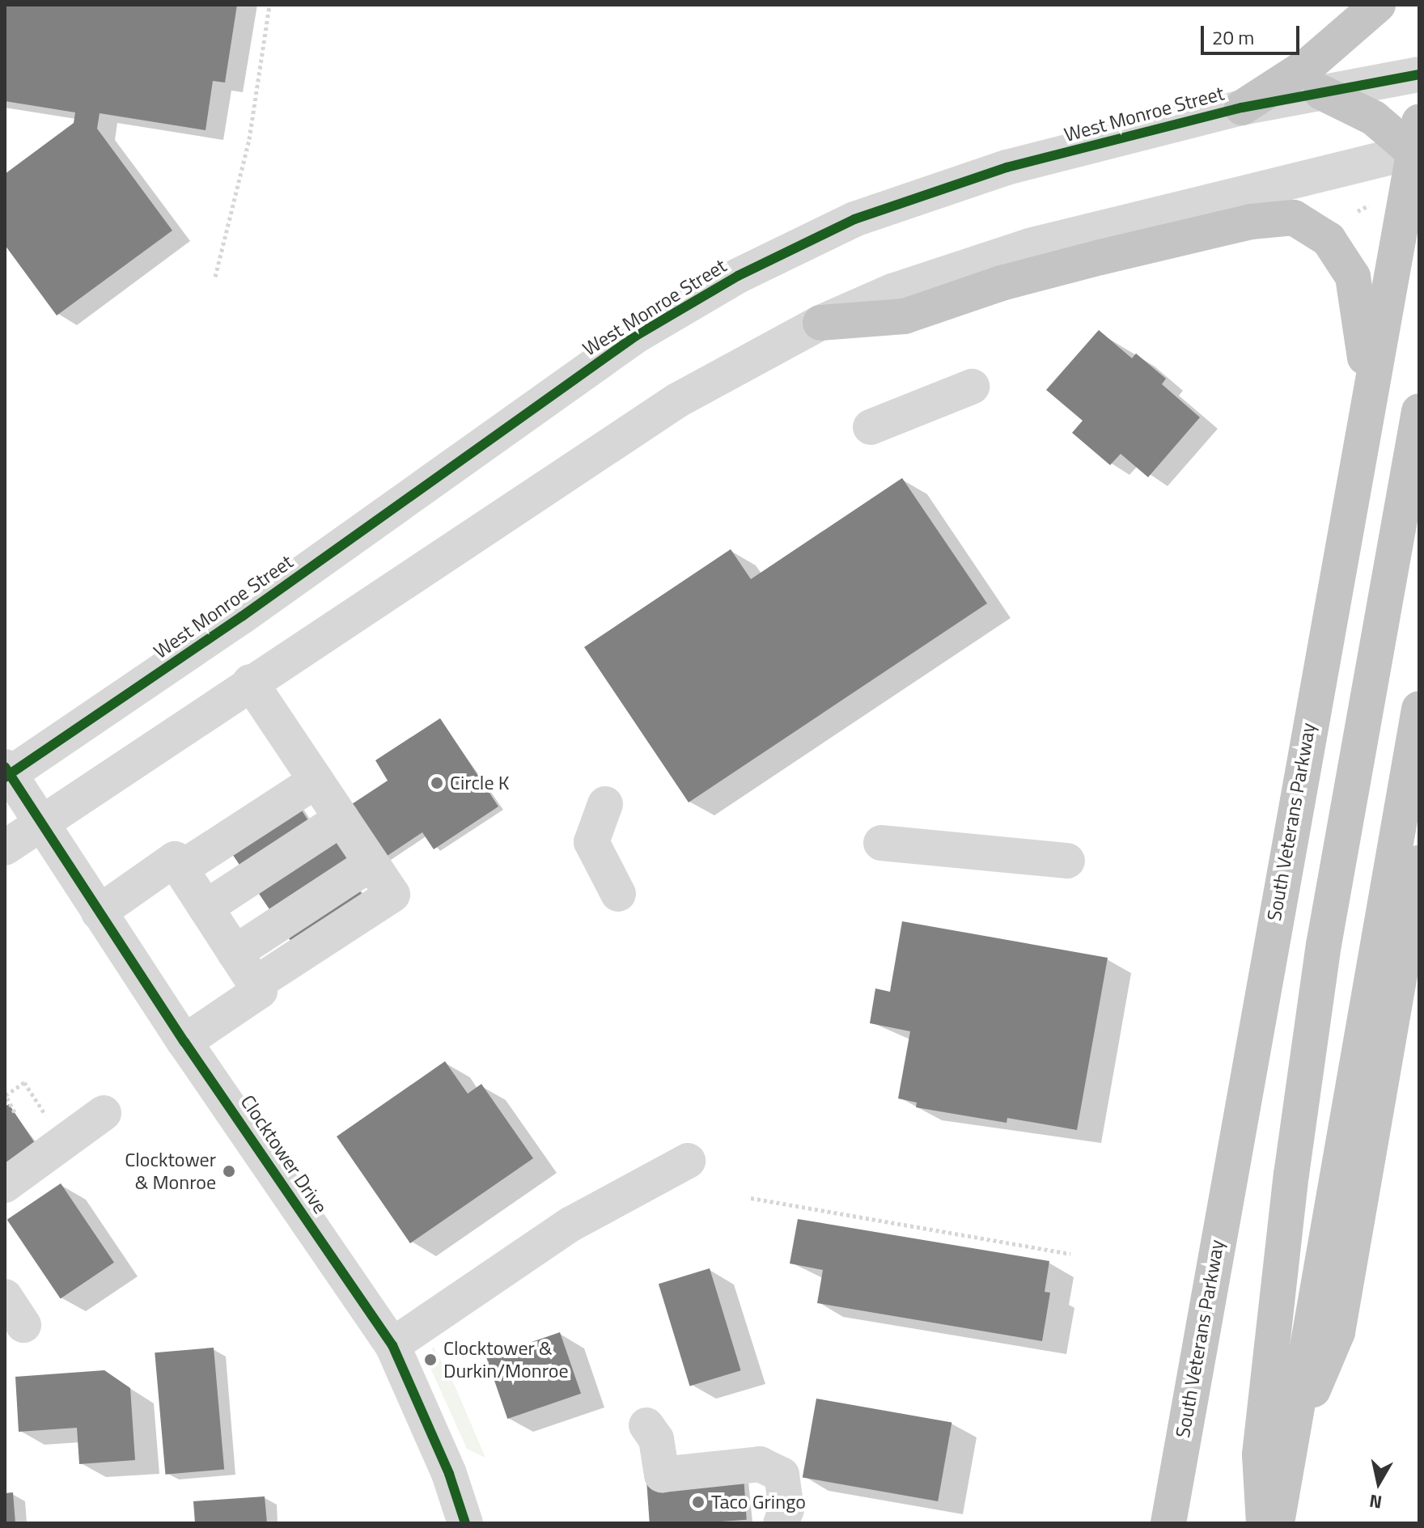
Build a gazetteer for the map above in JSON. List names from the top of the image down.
{
  "streets": {
    "highway": ["South Veterans Parkway"],
    "street": ["West Monroe Street", "Clocktower Drive"]
  },
  "crossings": [
    ["West Monroe Street", "Clocktower Drive"]
  ],
  "places": [
    "Circle K",
    "Clocktower & Monroe",
    "Clocktower & Durkin/Monroe",
    "Taco Gringo"
  ],
  "scale_bar": "20 m",
  "north": "bottom"
}
